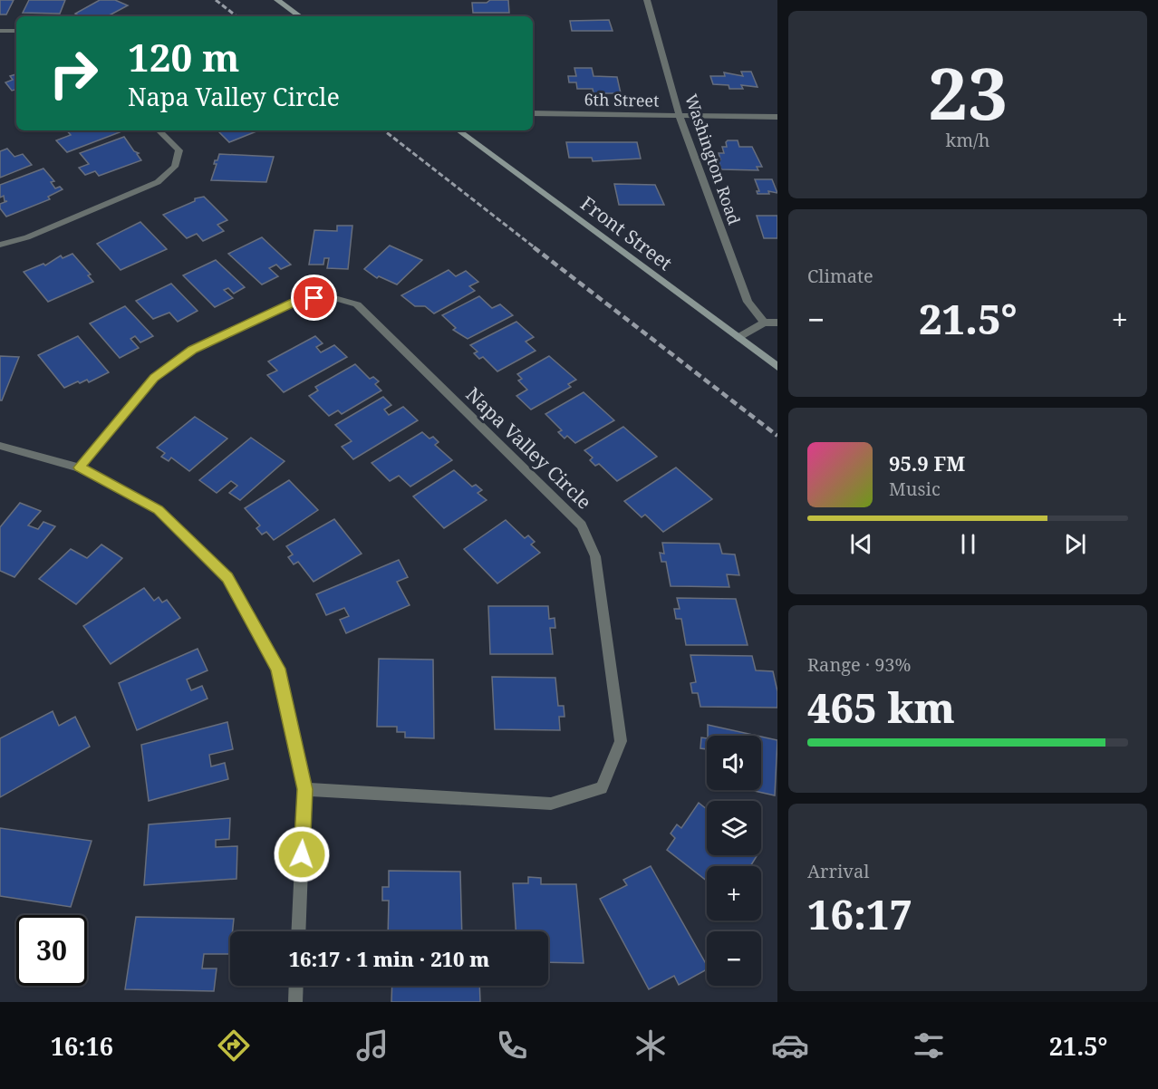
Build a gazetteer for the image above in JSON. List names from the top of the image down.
{
  "streets": {
    "street": [
      "6th Street",
      "Washington Road",
      "Front Street",
      "Napa Valley Circle"
    ]
  },
  "crossings": [
    ["6th Street", "Washington Road"]
  ],
  "page": {
    "tile": [
      ["23", "km/h"],
      "Climate",
      ["Range · 93%", "465 km"],
      ["Arrival", "16:17"]
    ],
    "turn": ["120 m", "Napa Valley Circle"],
    "heat": ["−", "21.5°", "+"],
    "song": ["95.9 FM", "Music"],
    "map_buttons": ["+", "−"],
    "limit": "30",
    "trip": "16:17 · 1 min · 210 m",
    "tabs": ["16:16", "21.5°"]
  }
}
